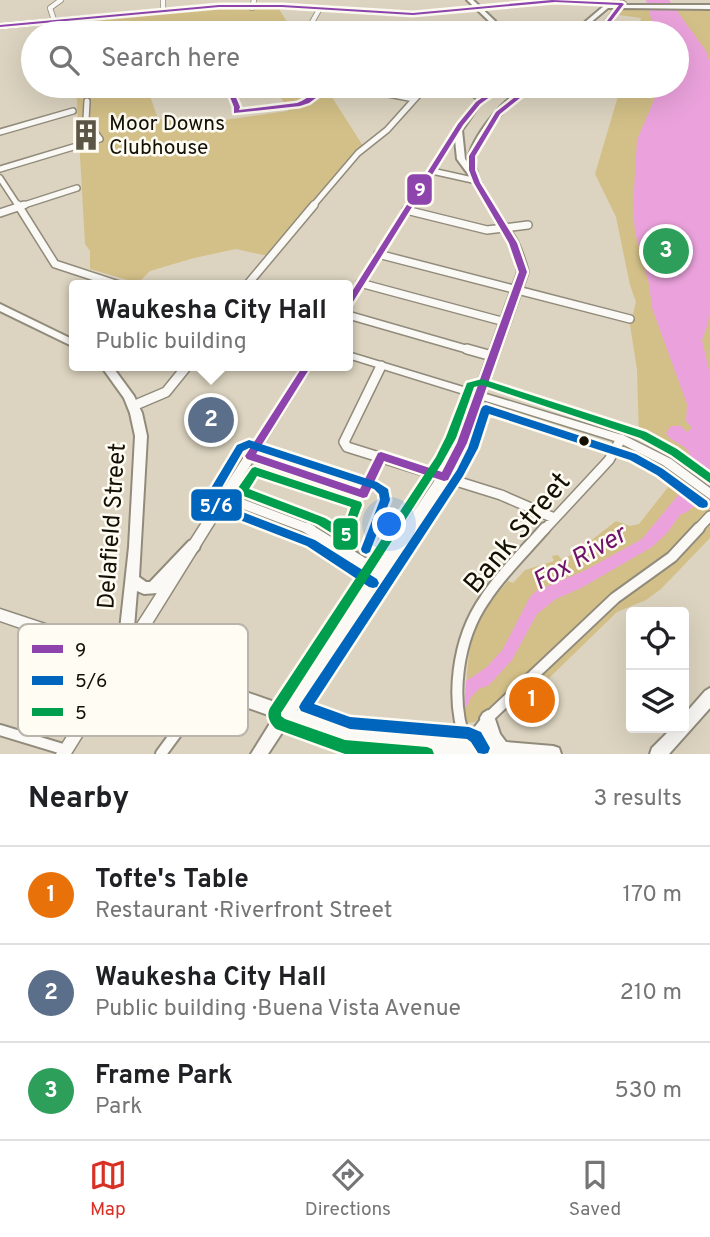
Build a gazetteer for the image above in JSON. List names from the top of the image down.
{
  "streets": {
    "main road": ["Delafield Street"],
    "street": ["Bank Street"]
  },
  "water": ["Fox River"],
  "places": {
    "building": ["Moor Downs Clubhouse"]
  },
  "lines": ["transit line 9", "transit line 5", "transit line 5/6"],
  "legend": ["9", "5/6", "5"],
  "page": {
    "search": "Search here",
    "pins": ["3", "2", "1"],
    "popup": ["Waukesha City Hall", "Public building"],
    "heading": ["Nearby", "3 results"],
    "list": [
      {
        "mark": "1",
        "name": "Tofte's Table",
        "note": "Restaurant · Riverfront Street",
        "value": "170 m"
      },
      {
        "mark": "2",
        "name": "Waukesha City Hall",
        "note": "Public building · Buena Vista Avenue",
        "value": "210 m"
      },
      {
        "mark": "3",
        "name": "Frame Park",
        "note": "Park",
        "value": "530 m"
      }
    ],
    "nav": ["Map", "Directions", "Saved"]
  }
}
